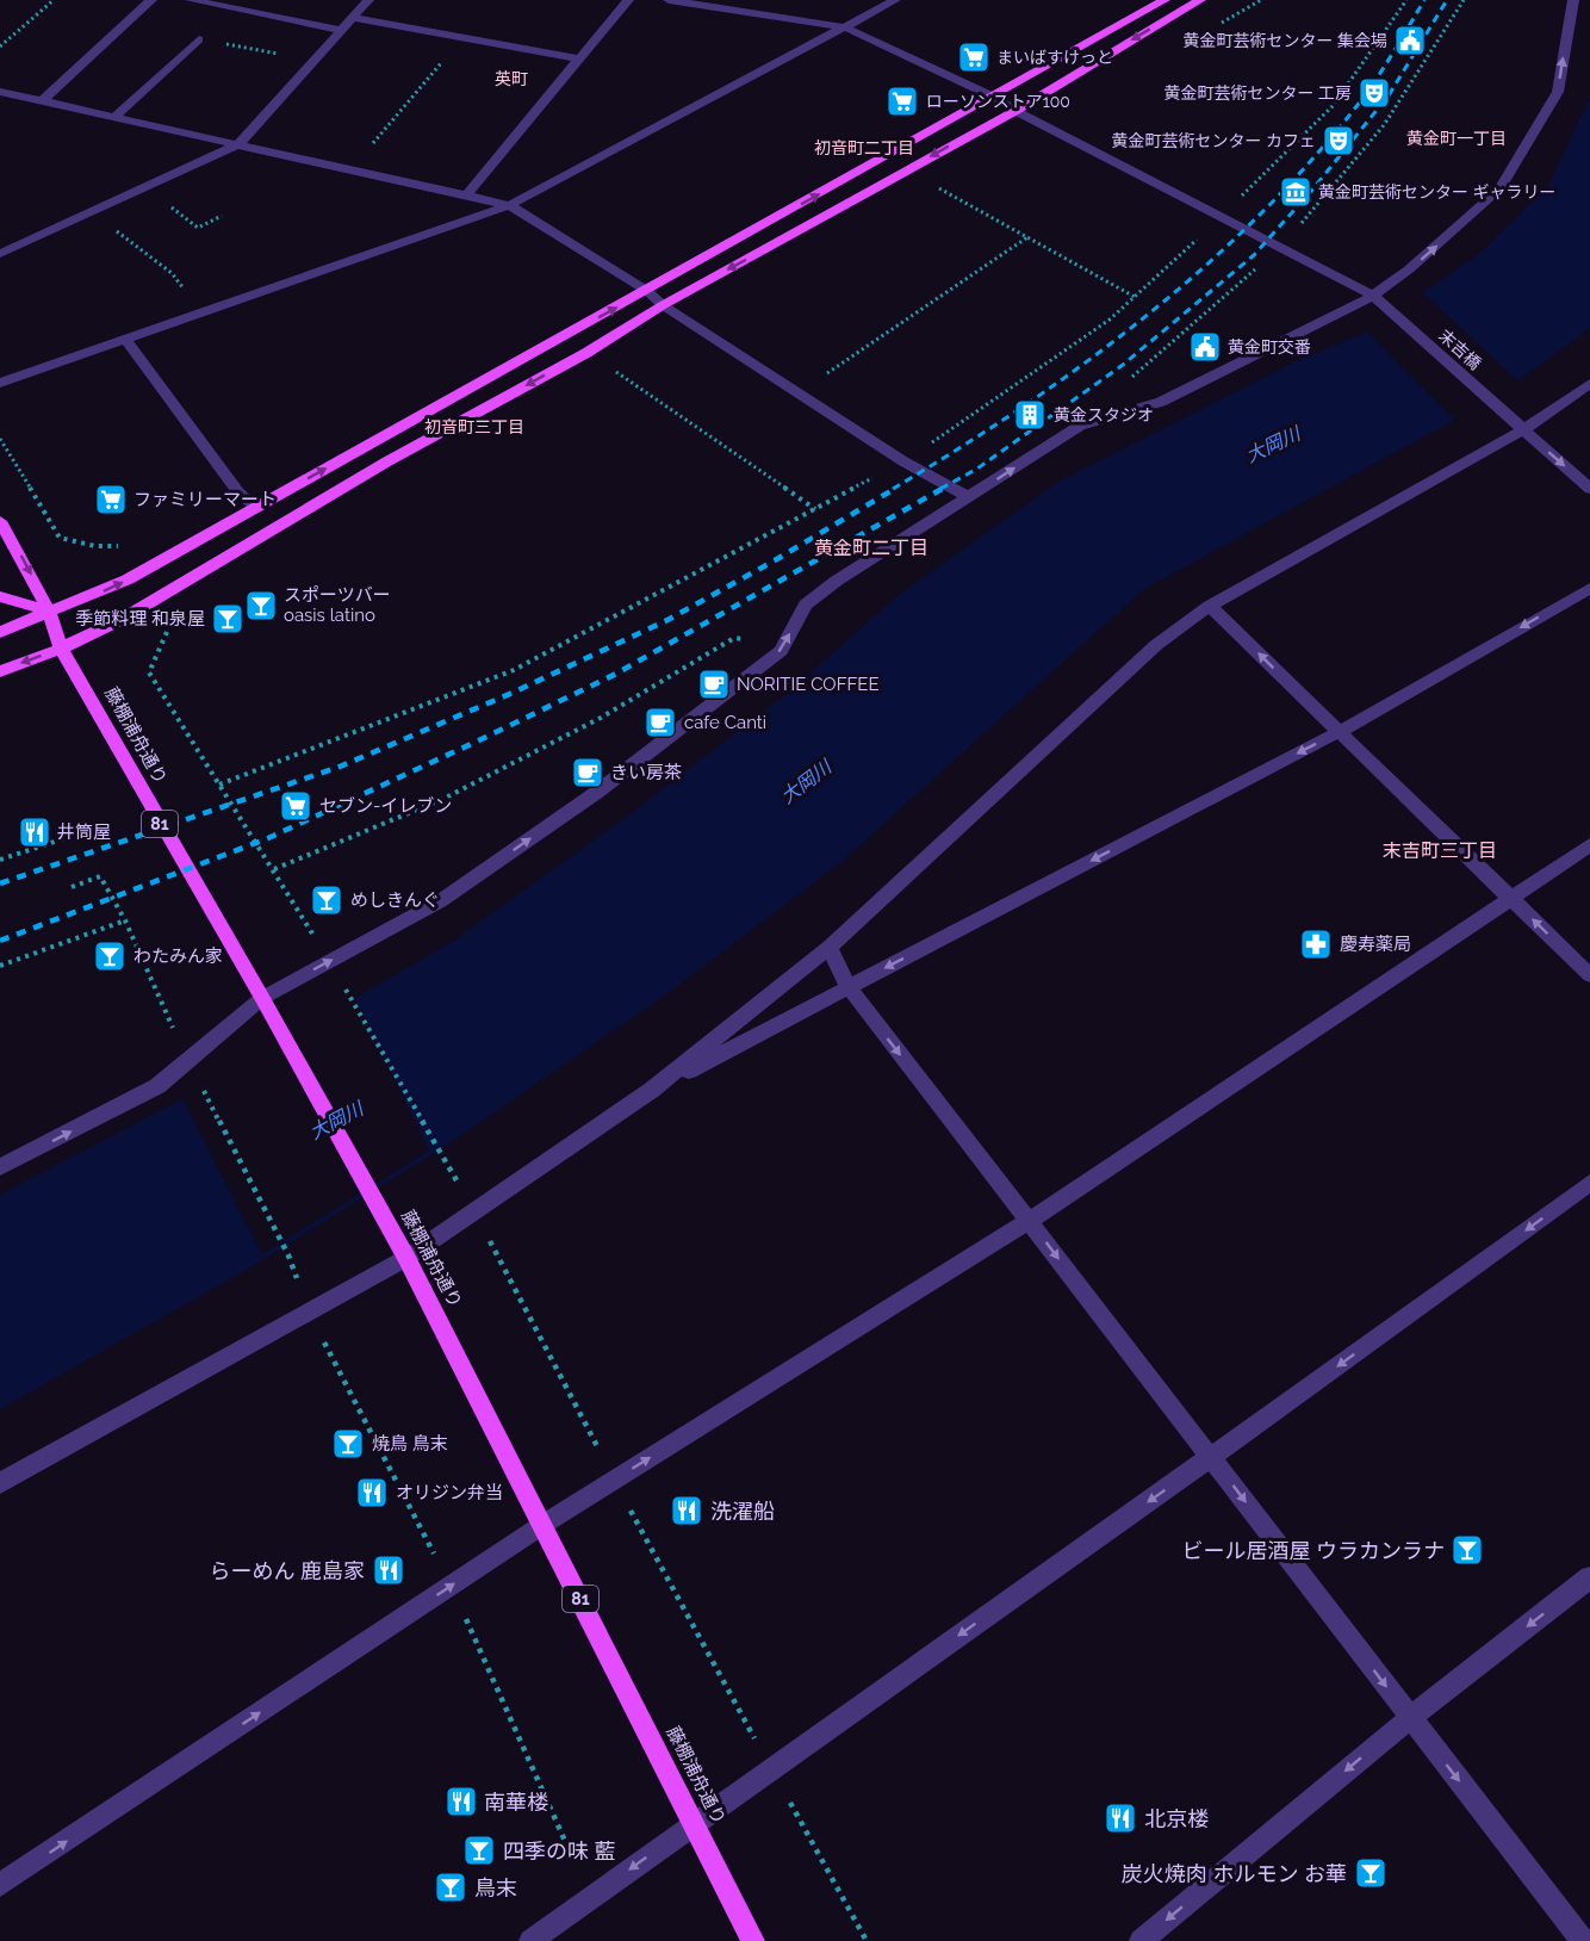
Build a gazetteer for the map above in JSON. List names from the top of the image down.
{
  "streets": {
    "main road": ["藤棚浦舟通り", "81"],
    "street": ["末吉橋"]
  },
  "districts": [
    "英町",
    "黄金町一丁目",
    "初音町二丁目",
    "初音町三丁目",
    "黄金町二丁目",
    "末吉町三丁目"
  ],
  "water": ["大岡川"],
  "places": {
    "public building": ["黄金町芸術センター 集会場", "黄金町交番"],
    "supermarket": [
      "まいばすけっと",
      "ローソンストア100",
      "ファミリーマート",
      "セブン-イレブン"
    ],
    "theatre": ["黄金町芸術センター 工房", "黄金町芸術センター カフェ"],
    "museum": ["黄金町芸術センター ギャラリー"],
    "building": ["黄金スタジオ"],
    "bar": [
      "スポーツバー oasis latino",
      "季節料理 和泉屋",
      "めしきんぐ",
      "わたみん家",
      "焼鳥 鳥末",
      "ビール居酒屋 ウラカンラナ",
      "四季の味 藍",
      "炭火焼肉 ホルモン お華",
      "鳥末"
    ],
    "cafe": ["NORITIE COFFEE", "cafe Canti", "きい房茶"],
    "restaurant": [
      "井筒屋",
      "オリジン弁当",
      "洗濯船",
      "らーめん 鹿島家",
      "南華楼",
      "北京楼"
    ],
    "pharmacy": ["慶寿薬局"]
  }
}
